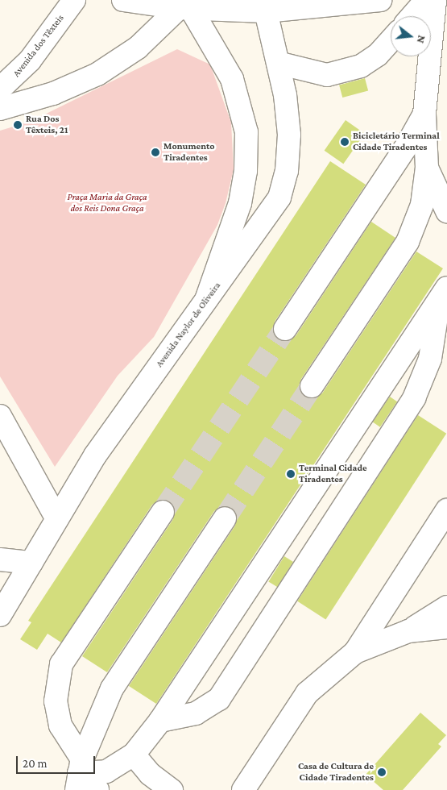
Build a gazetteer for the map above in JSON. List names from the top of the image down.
{
  "streets": {
    "main road": ["Avenida dos Têxteis", "Avenida Naylor de Oliveira"]
  },
  "parks": ["Praça Maria da Graça dos Reis Dona Graça"],
  "places": [
    "Rua Dos Têxteis, 21",
    "Bicicletário Terminal Cidade Tiradentes",
    "Monumento Tiradentes",
    "Terminal Cidade Tiradentes",
    "Casa de Cultura de Cidade Tiradentes"
  ],
  "scale_bar": "20 m",
  "north": "right"
}
